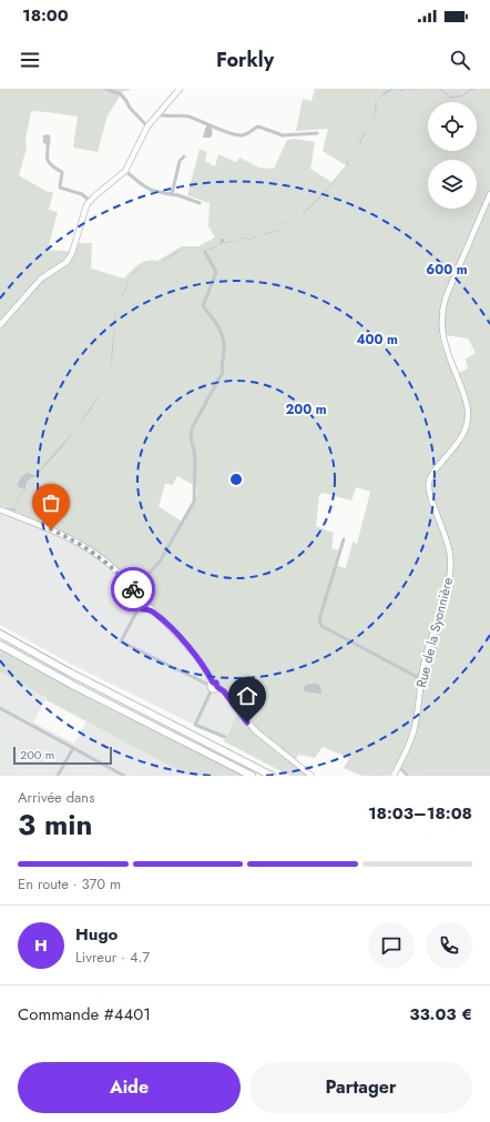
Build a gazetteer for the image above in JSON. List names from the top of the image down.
{
  "streets": {
    "street": ["Rue de la Syonnière"]
  },
  "scale_bar": "200 m",
  "page": {
    "status": "18:00",
    "header": "Forkly",
    "scale": "200 m",
    "heading": ["3 min", "Arrivée dans", "18:03–18:08"],
    "panel": [
      "Hugo",
      "Livreur · 4.7",
      "Commande #4401",
      "33.03 €"
    ],
    "bar": "En route · 370 m",
    "round": "H",
    "buttons": ["Aide", "Partager"]
  },
  "rings": ["600 m", "400 m", "200 m"]
}
